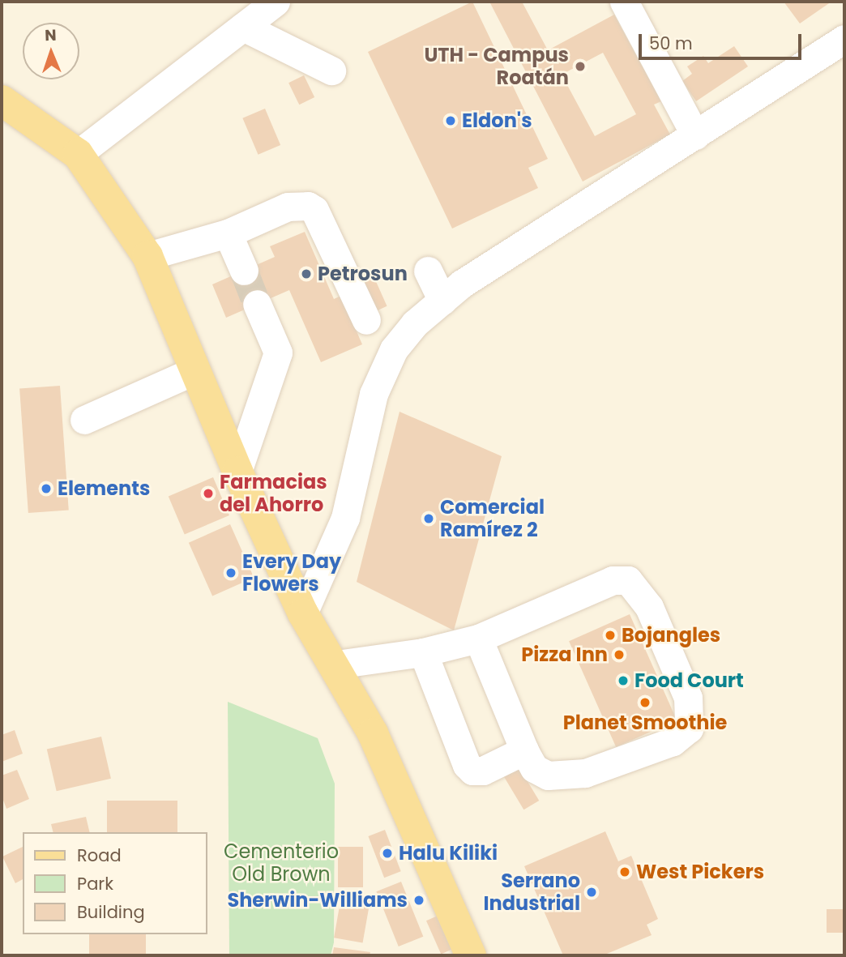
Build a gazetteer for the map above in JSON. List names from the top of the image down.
{
  "parks": ["Cementerio Old Brown"],
  "places": [
    "UTH - Campus Roatán",
    "Eldon's",
    "Petrosun",
    "Elements",
    "Farmacias del Ahorro",
    "Comercial Ramírez 2",
    "Every Day Flowers",
    "Bojangles",
    "Pizza Inn",
    "Food Court",
    "Planet Smoothie",
    "Halu Kiliki",
    "West Pickers",
    "Serrano Industrial",
    "Sherwin-Williams"
  ],
  "legend": ["Road", "Park", "Building"],
  "scale_bar": "50 m",
  "north": "top"
}
